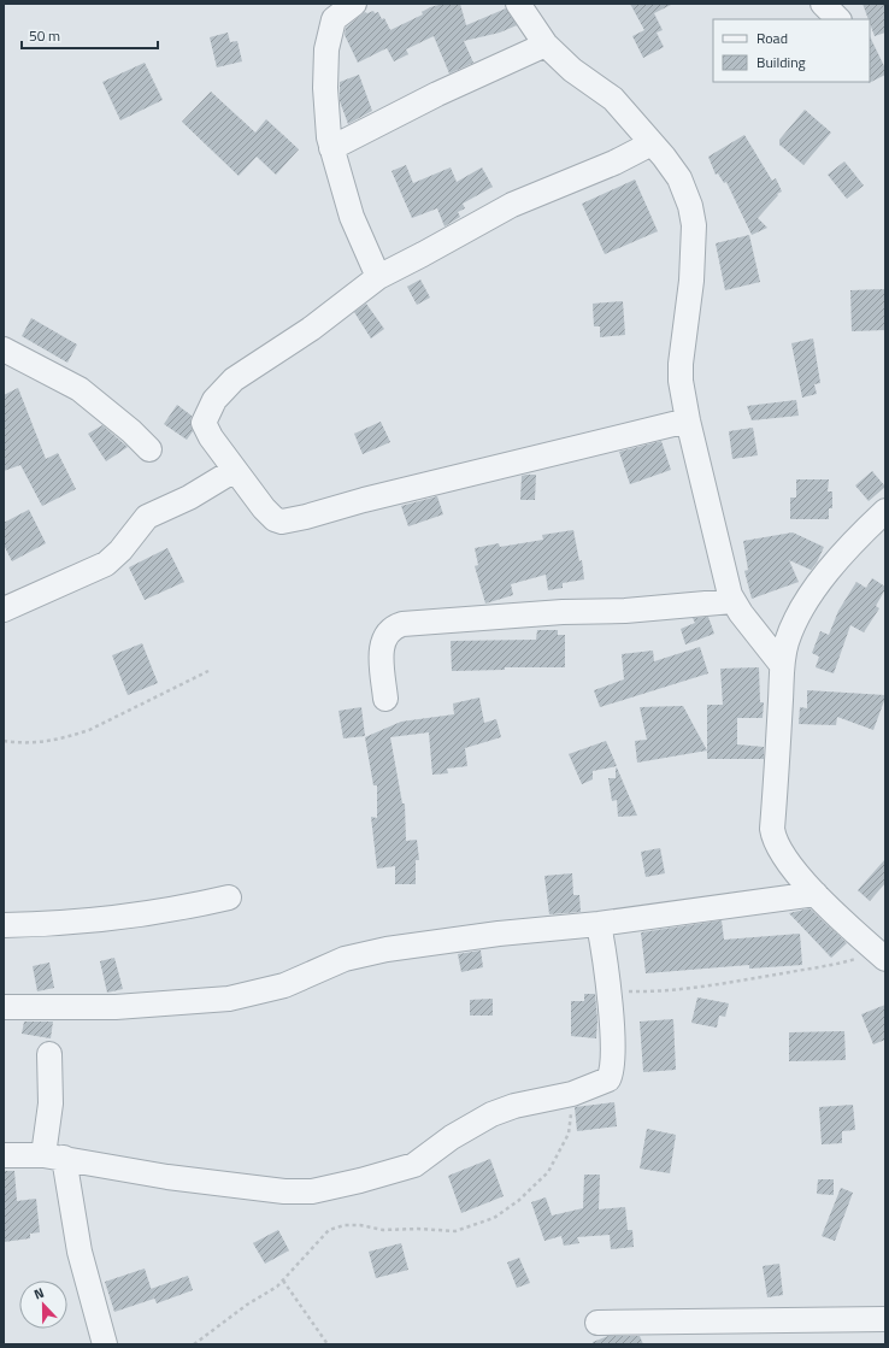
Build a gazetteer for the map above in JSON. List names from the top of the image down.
{
  "legend": ["Road", "Building"],
  "scale_bar": "50 m",
  "north": "top"
}
